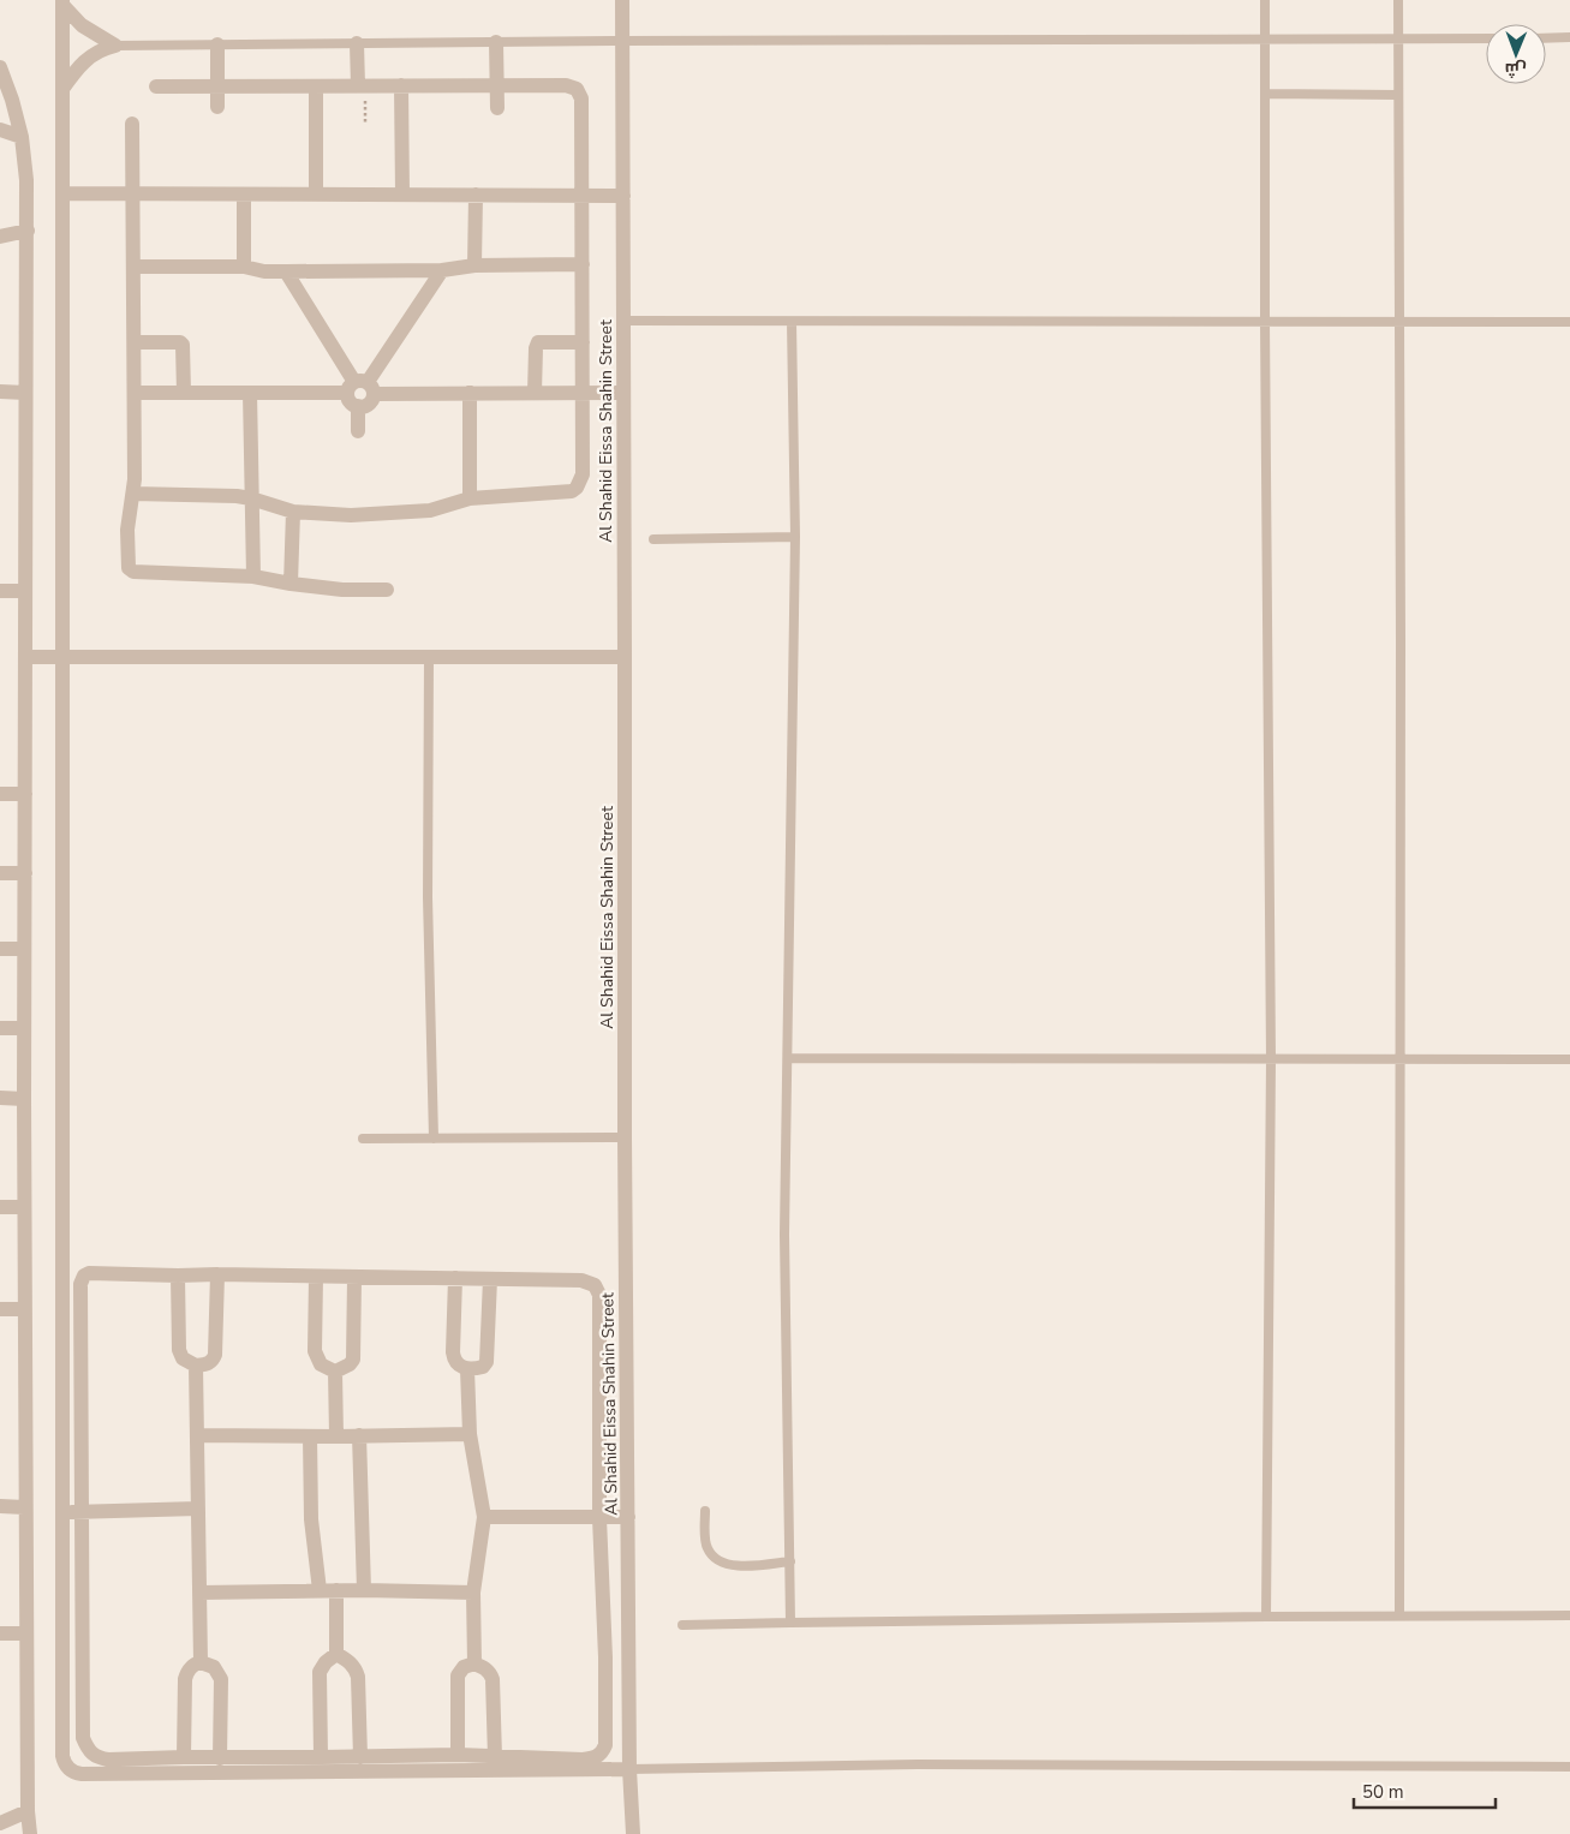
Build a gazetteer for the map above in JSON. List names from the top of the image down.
{
  "streets": {
    "street": ["Al Shahid Eissa Shahin Street"]
  },
  "scale_bar": "50 m",
  "north": "bottom"
}
